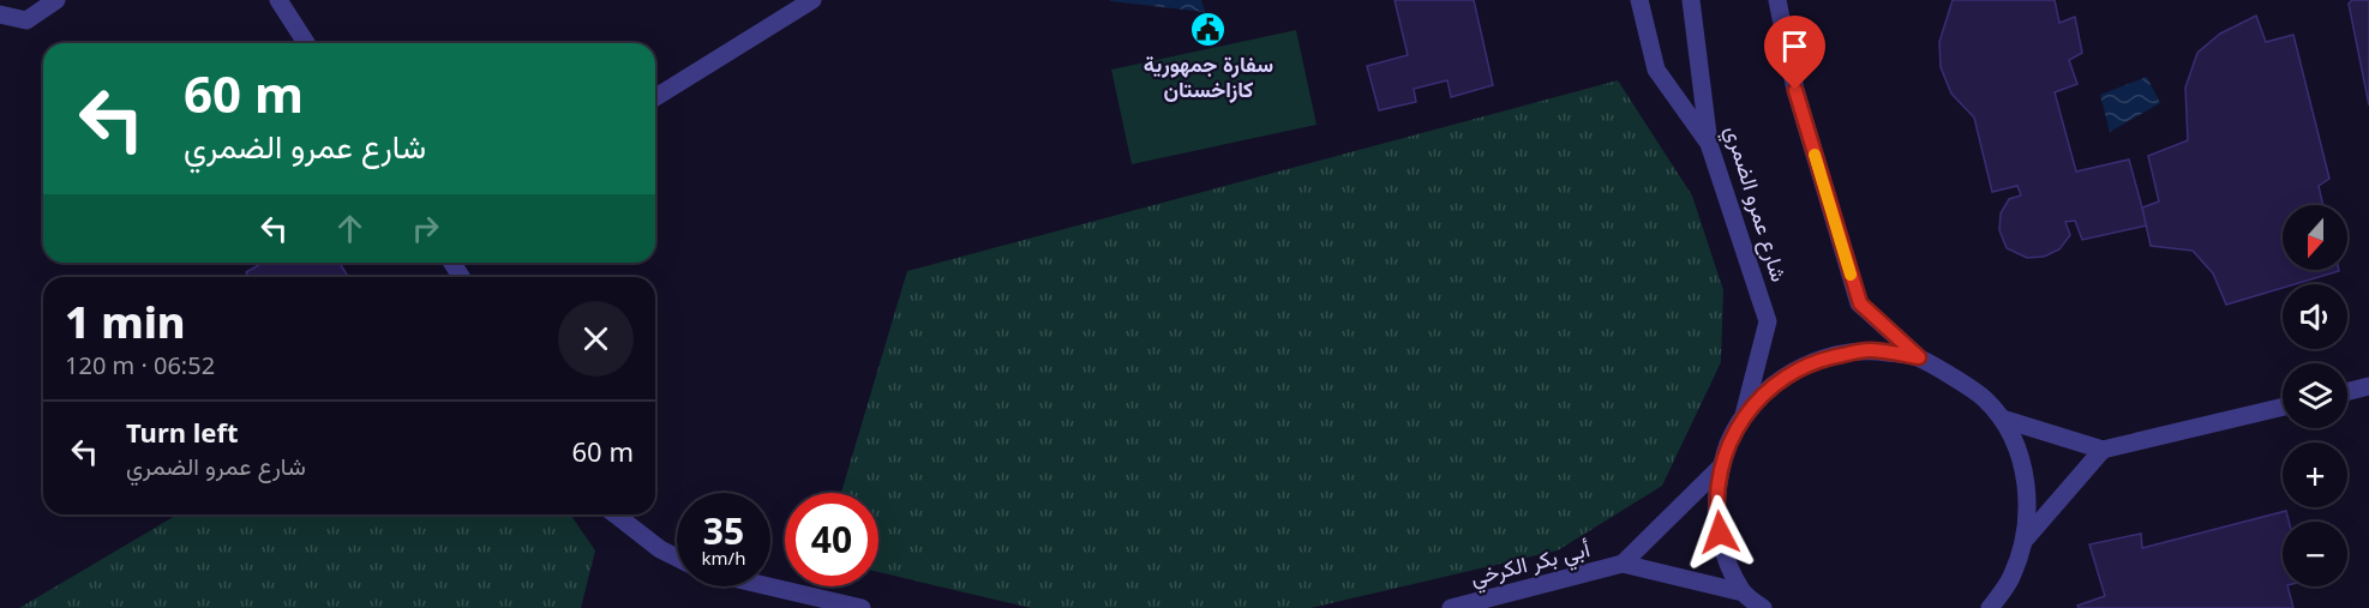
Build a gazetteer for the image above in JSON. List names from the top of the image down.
{
  "streets": {
    "street": ["شارع عمرو الضمري", "أبي بكر الكرخي"]
  },
  "places": {
    "public building": ["سفارة جمهورية كازاخستان"]
  },
  "north": "bottom",
  "page": {
    "turn": ["60 m", "شارع عمرو الضمري"],
    "map_buttons": ["+", "−"],
    "heading": ["1 min", "120 m · 06:52"],
    "list": [
      {
        "name": "Turn left",
        "note": "شارع عمرو الضمري",
        "value": "60 m"
      }
    ],
    "speed": "35 km/h",
    "limit": "40"
  }
}
